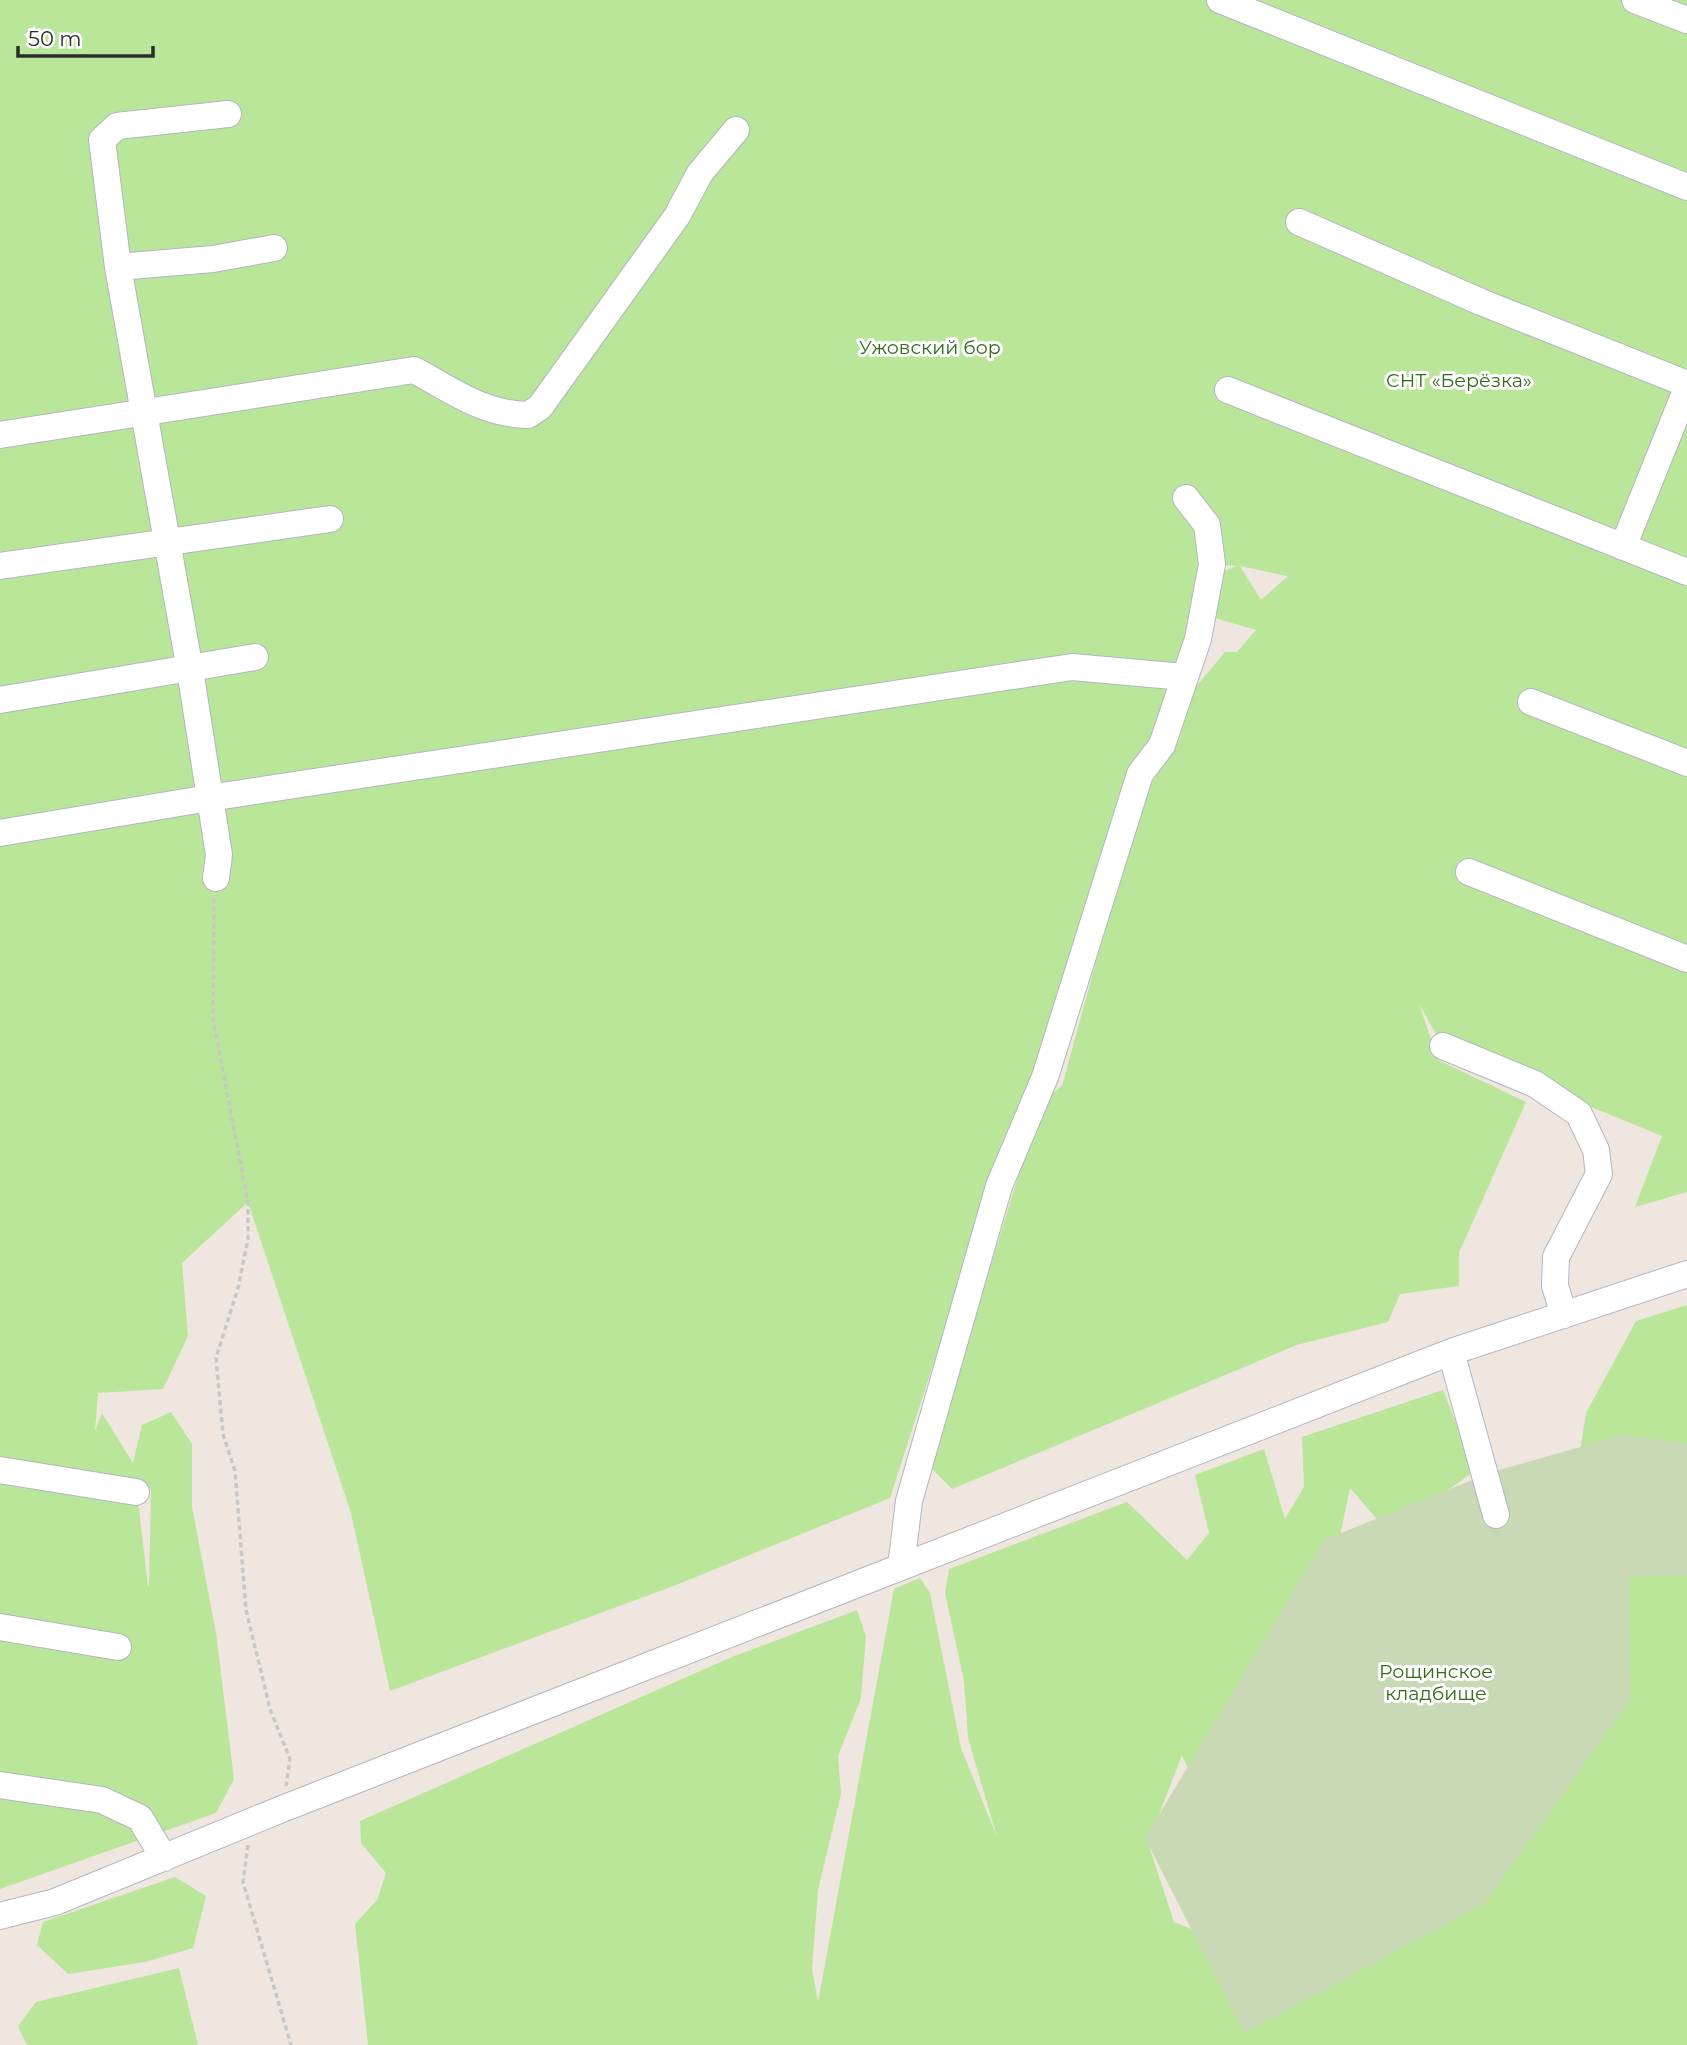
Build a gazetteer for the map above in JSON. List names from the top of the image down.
{
  "parks": ["Ужовский бор", "СНТ «Берёзка»", "Рощинское кладбище"],
  "scale_bar": "50 m"
}
